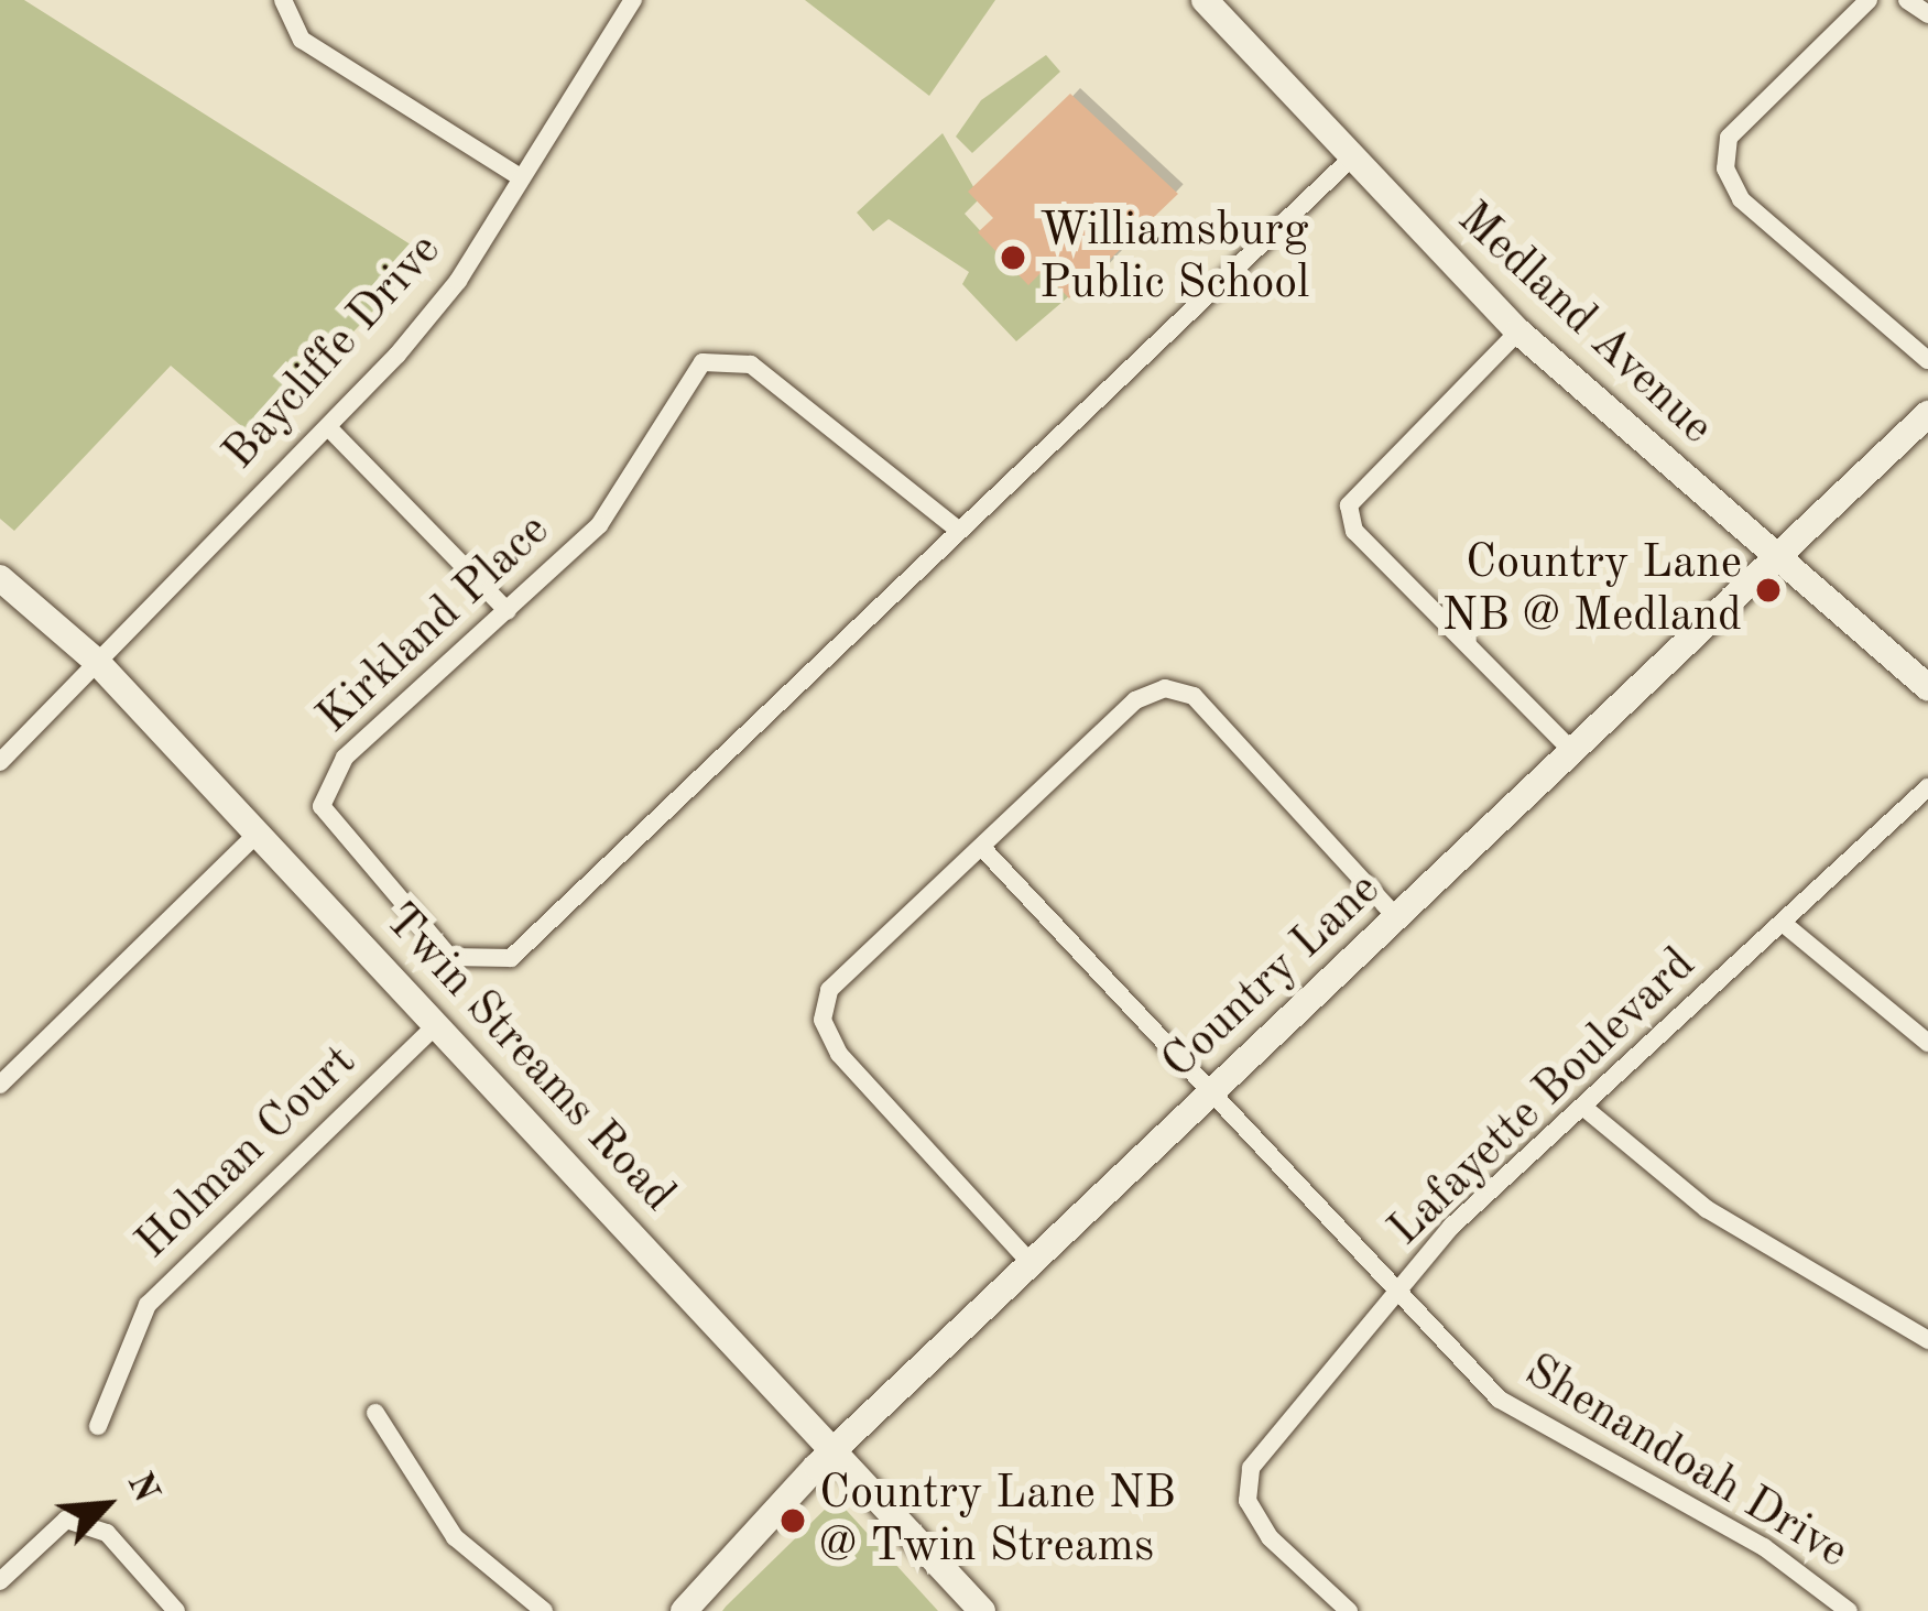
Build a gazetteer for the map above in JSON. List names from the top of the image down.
{
  "streets": {
    "street": [
      "Medland Avenue",
      "Baycliffe Drive",
      "Kirkland Place",
      "Country Lane",
      "Twin Streams Road",
      "Lafayette Boulevard",
      "Holman Court",
      "Shenandoah Drive"
    ]
  },
  "crossings": [
    ["Medland Avenue", "Kirkland Place"],
    ["Medland Avenue", "Country Lane"],
    ["Baycliffe Drive", "Twin Streams Road"],
    ["Country Lane", "Twin Streams Road"],
    ["Country Lane", "Shenandoah Drive"],
    ["Twin Streams Road", "Holman Court"],
    ["Lafayette Boulevard", "Shenandoah Drive"]
  ],
  "places": ["Williamsburg Public School", "Country Lane NB @ Medland", "Country Lane NB @ Twin Streams"],
  "north": "top right"
}
